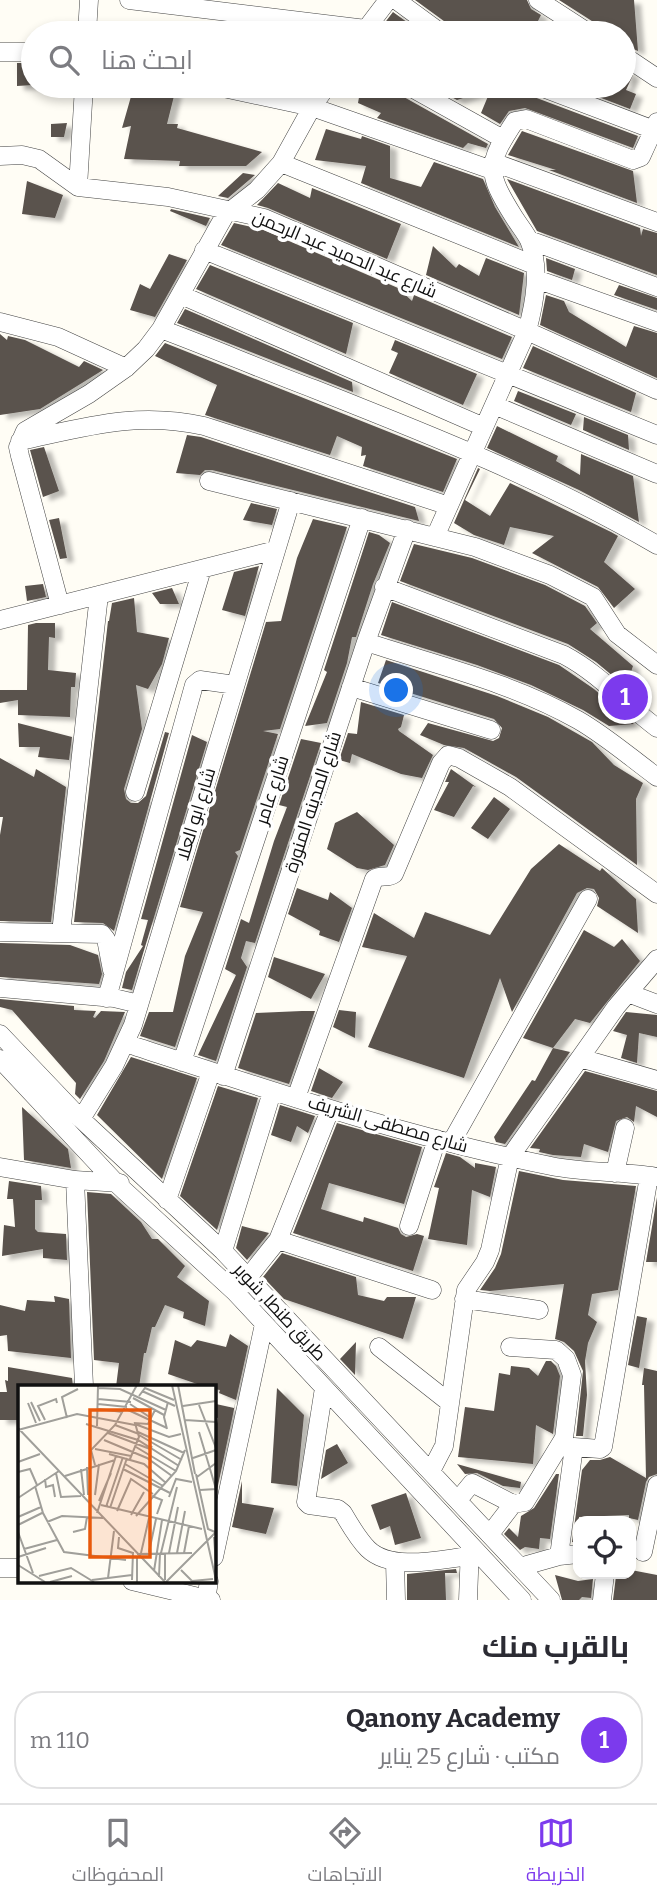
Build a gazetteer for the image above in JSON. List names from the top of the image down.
{
  "streets": {
    "street": [
      "شارع عبد الحميد عبد الرحمن",
      "شارع عامر",
      "شارع المدينه المنورة",
      "شارع ابو العلا",
      "شارع مصطفى الشريف",
      "طريق طنطا, شوبر"
    ]
  },
  "crossings": [
    ["شارع عامر", "شارع مصطفى الشريف"],
    ["شارع المدينه المنورة", "شارع مصطفى الشريف"],
    ["شارع المدينه المنورة", "طريق طنطا, شوبر"],
    ["شارع ابو العلا", "شارع مصطفى الشريف"],
    ["شارع ابو العلا", "طريق طنطا, شوبر"]
  ],
  "page": {
    "search": "ابحث هنا",
    "pins": "1",
    "heading": "بالقرب منك",
    "list": [
      {
        "mark": "1",
        "name": "Qanony Academy",
        "note": "مكتب · شارع 25 يناير",
        "value": "110 m"
      }
    ],
    "nav": ["الخريطة", "الاتجاهات", "المحفوظات"]
  }
}
